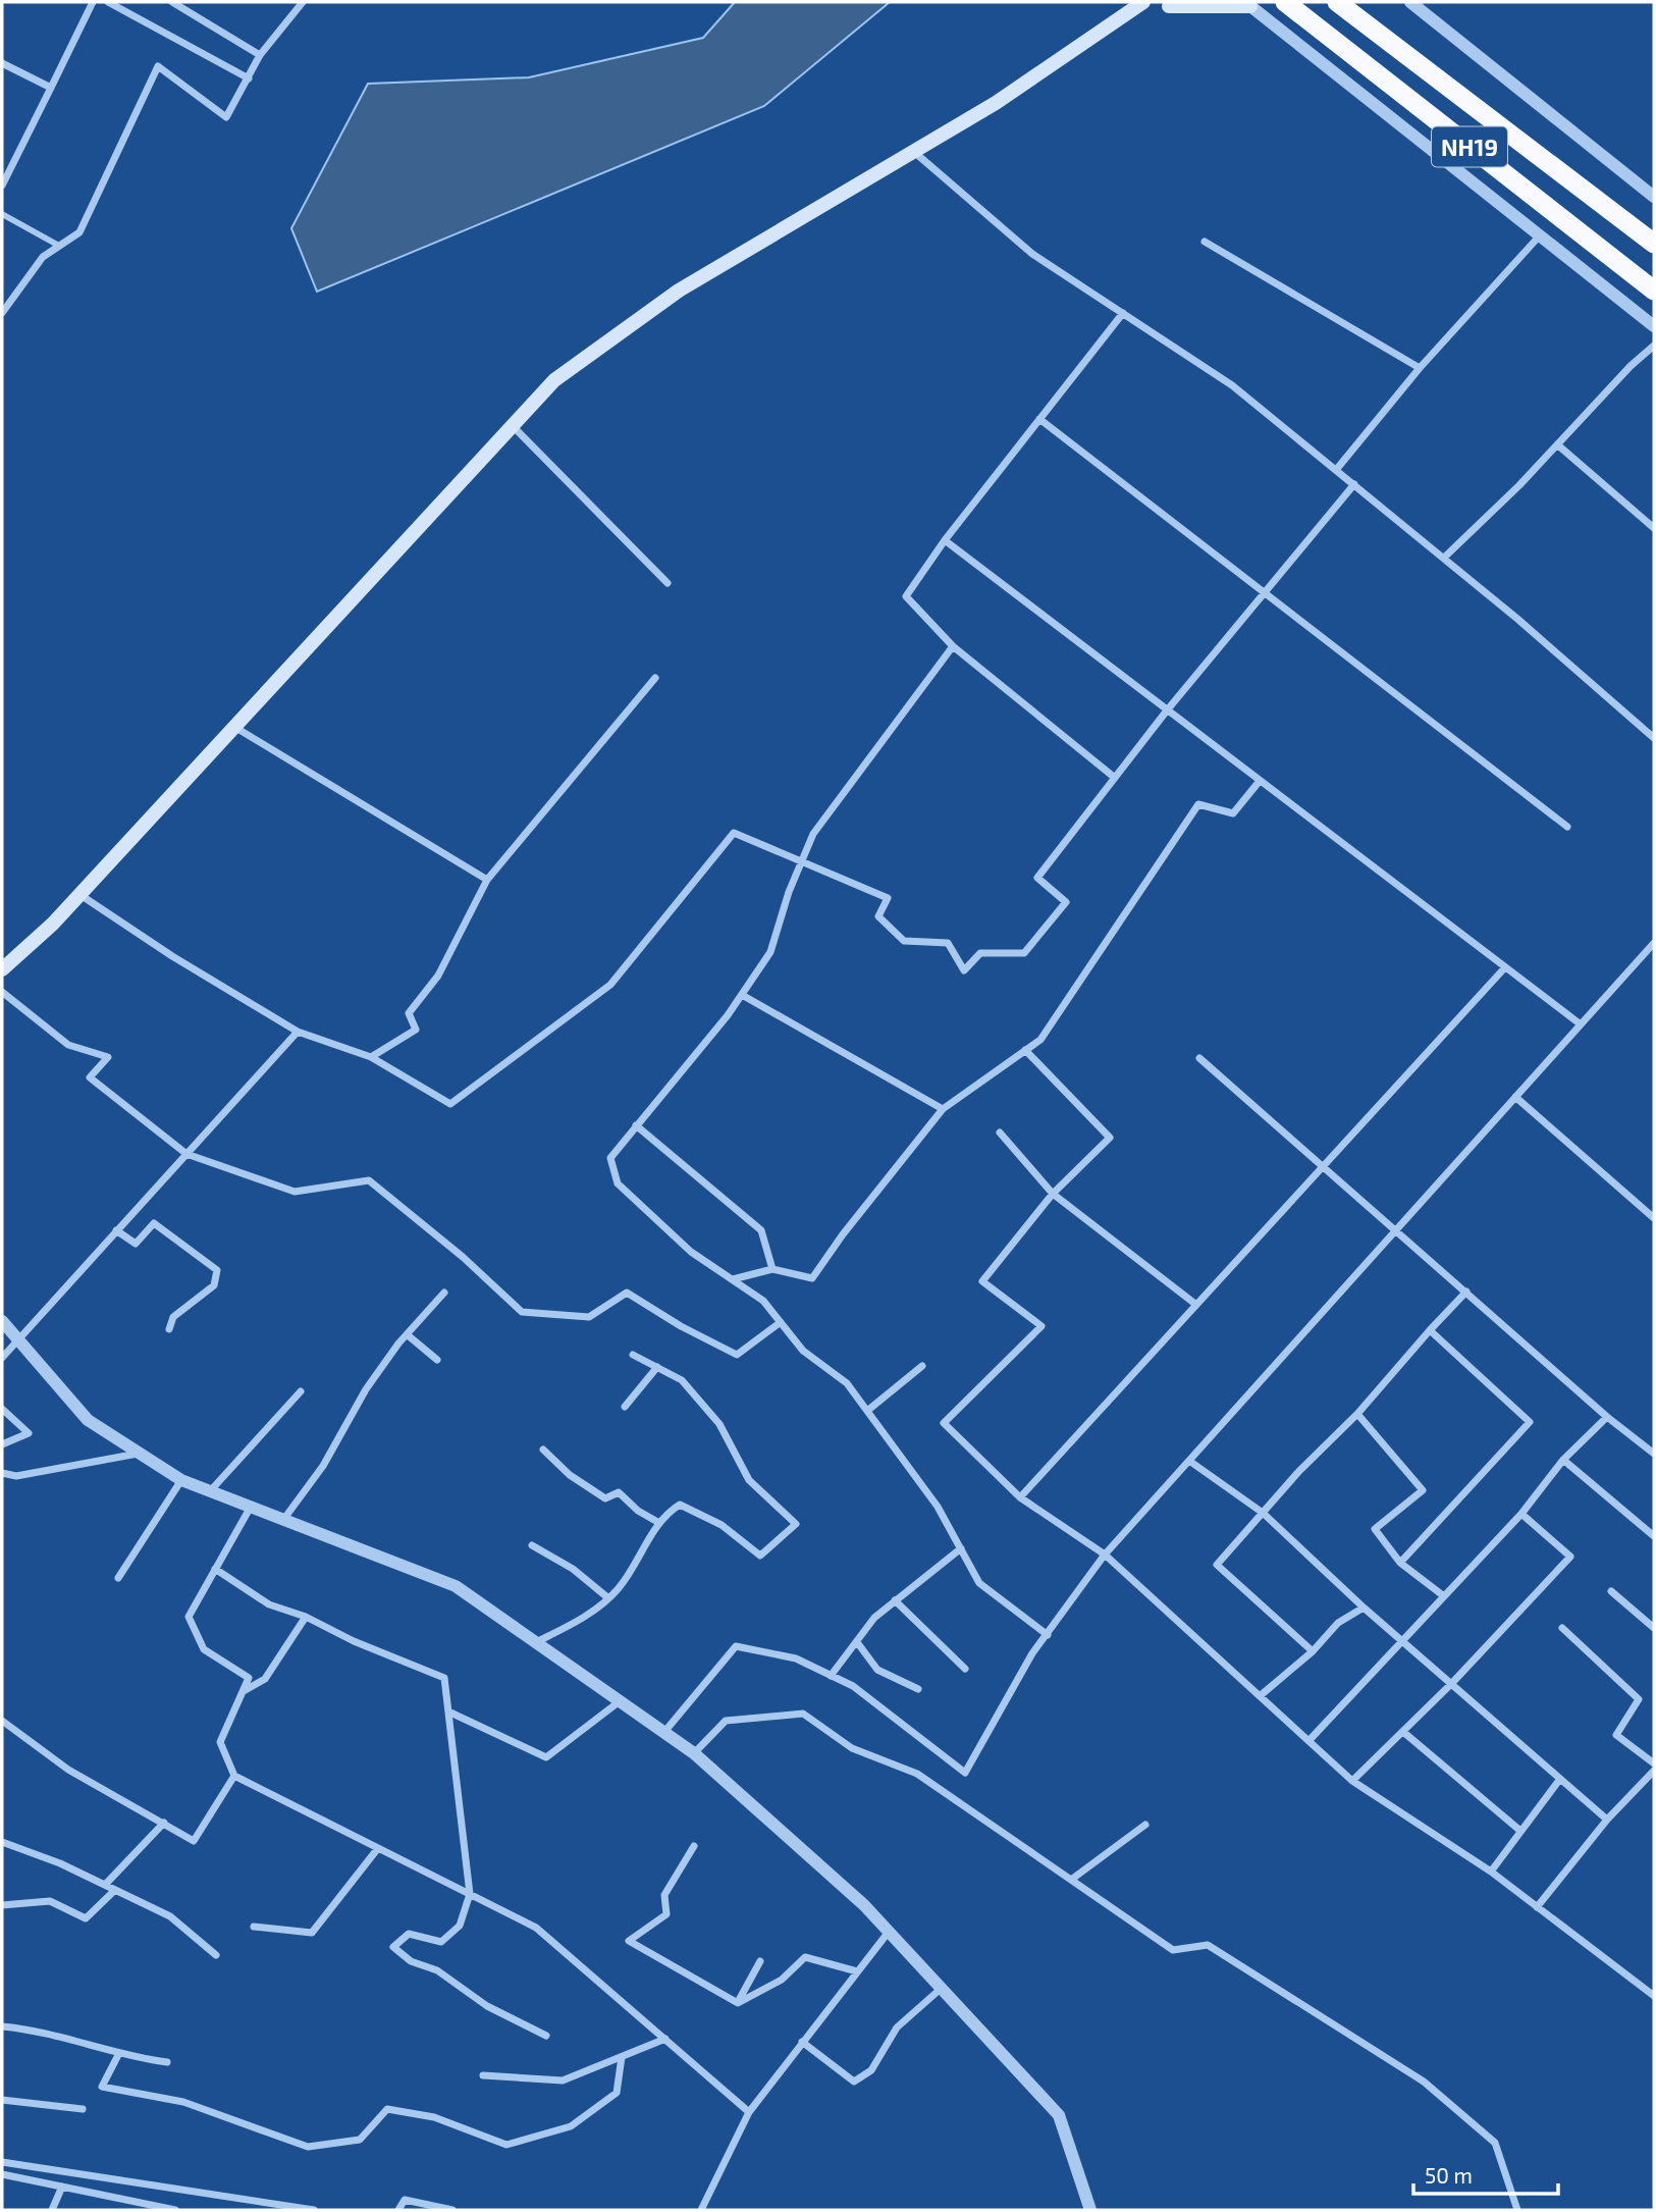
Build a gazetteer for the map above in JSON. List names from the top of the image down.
{
  "streets": {
    "highway": ["NH19"]
  },
  "scale_bar": "50 m"
}
